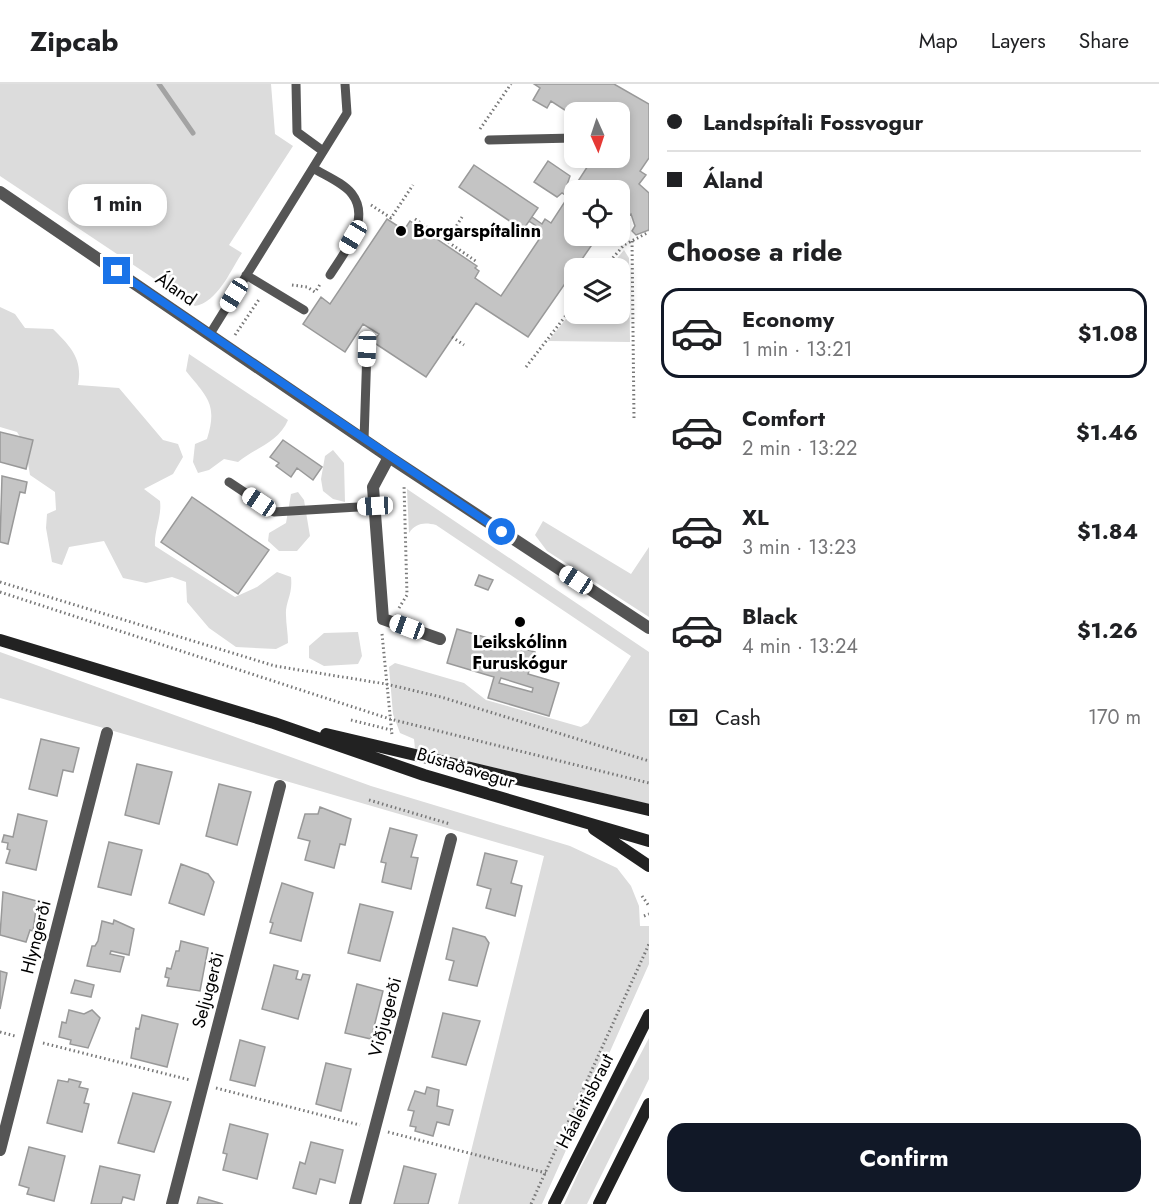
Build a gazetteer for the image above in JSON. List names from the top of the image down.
{
  "streets": {
    "main road": ["Bústaðavegur", "Háaleitisbraut"],
    "street": [
      "Áland",
      "Hlyngerði",
      "Seljugerði",
      "Viðjugerði"
    ]
  },
  "places": ["Borgarspítalinn", "Leikskólinn Furuskógur"],
  "north": "bottom",
  "page": {
    "header": "Zipcab",
    "nav": ["Map", "Layers", "Share"],
    "banner": ["Landspítali Fossvogur", "Áland"],
    "bubble": "1 min",
    "heading": "Choose a ride",
    "list": [
      {
        "name": "Economy",
        "note": "1 min · 13:21",
        "value": "$1.08"
      },
      {
        "name": "Comfort",
        "note": "2 min · 13:22",
        "value": "$1.46"
      },
      {
        "name": "XL",
        "note": "3 min · 13:23",
        "value": "$1.84"
      },
      {
        "name": "Black",
        "note": "4 min · 13:24",
        "value": "$1.26"
      }
    ],
    "pay": ["Cash", "170 m"],
    "buttons": "Confirm"
  }
}
